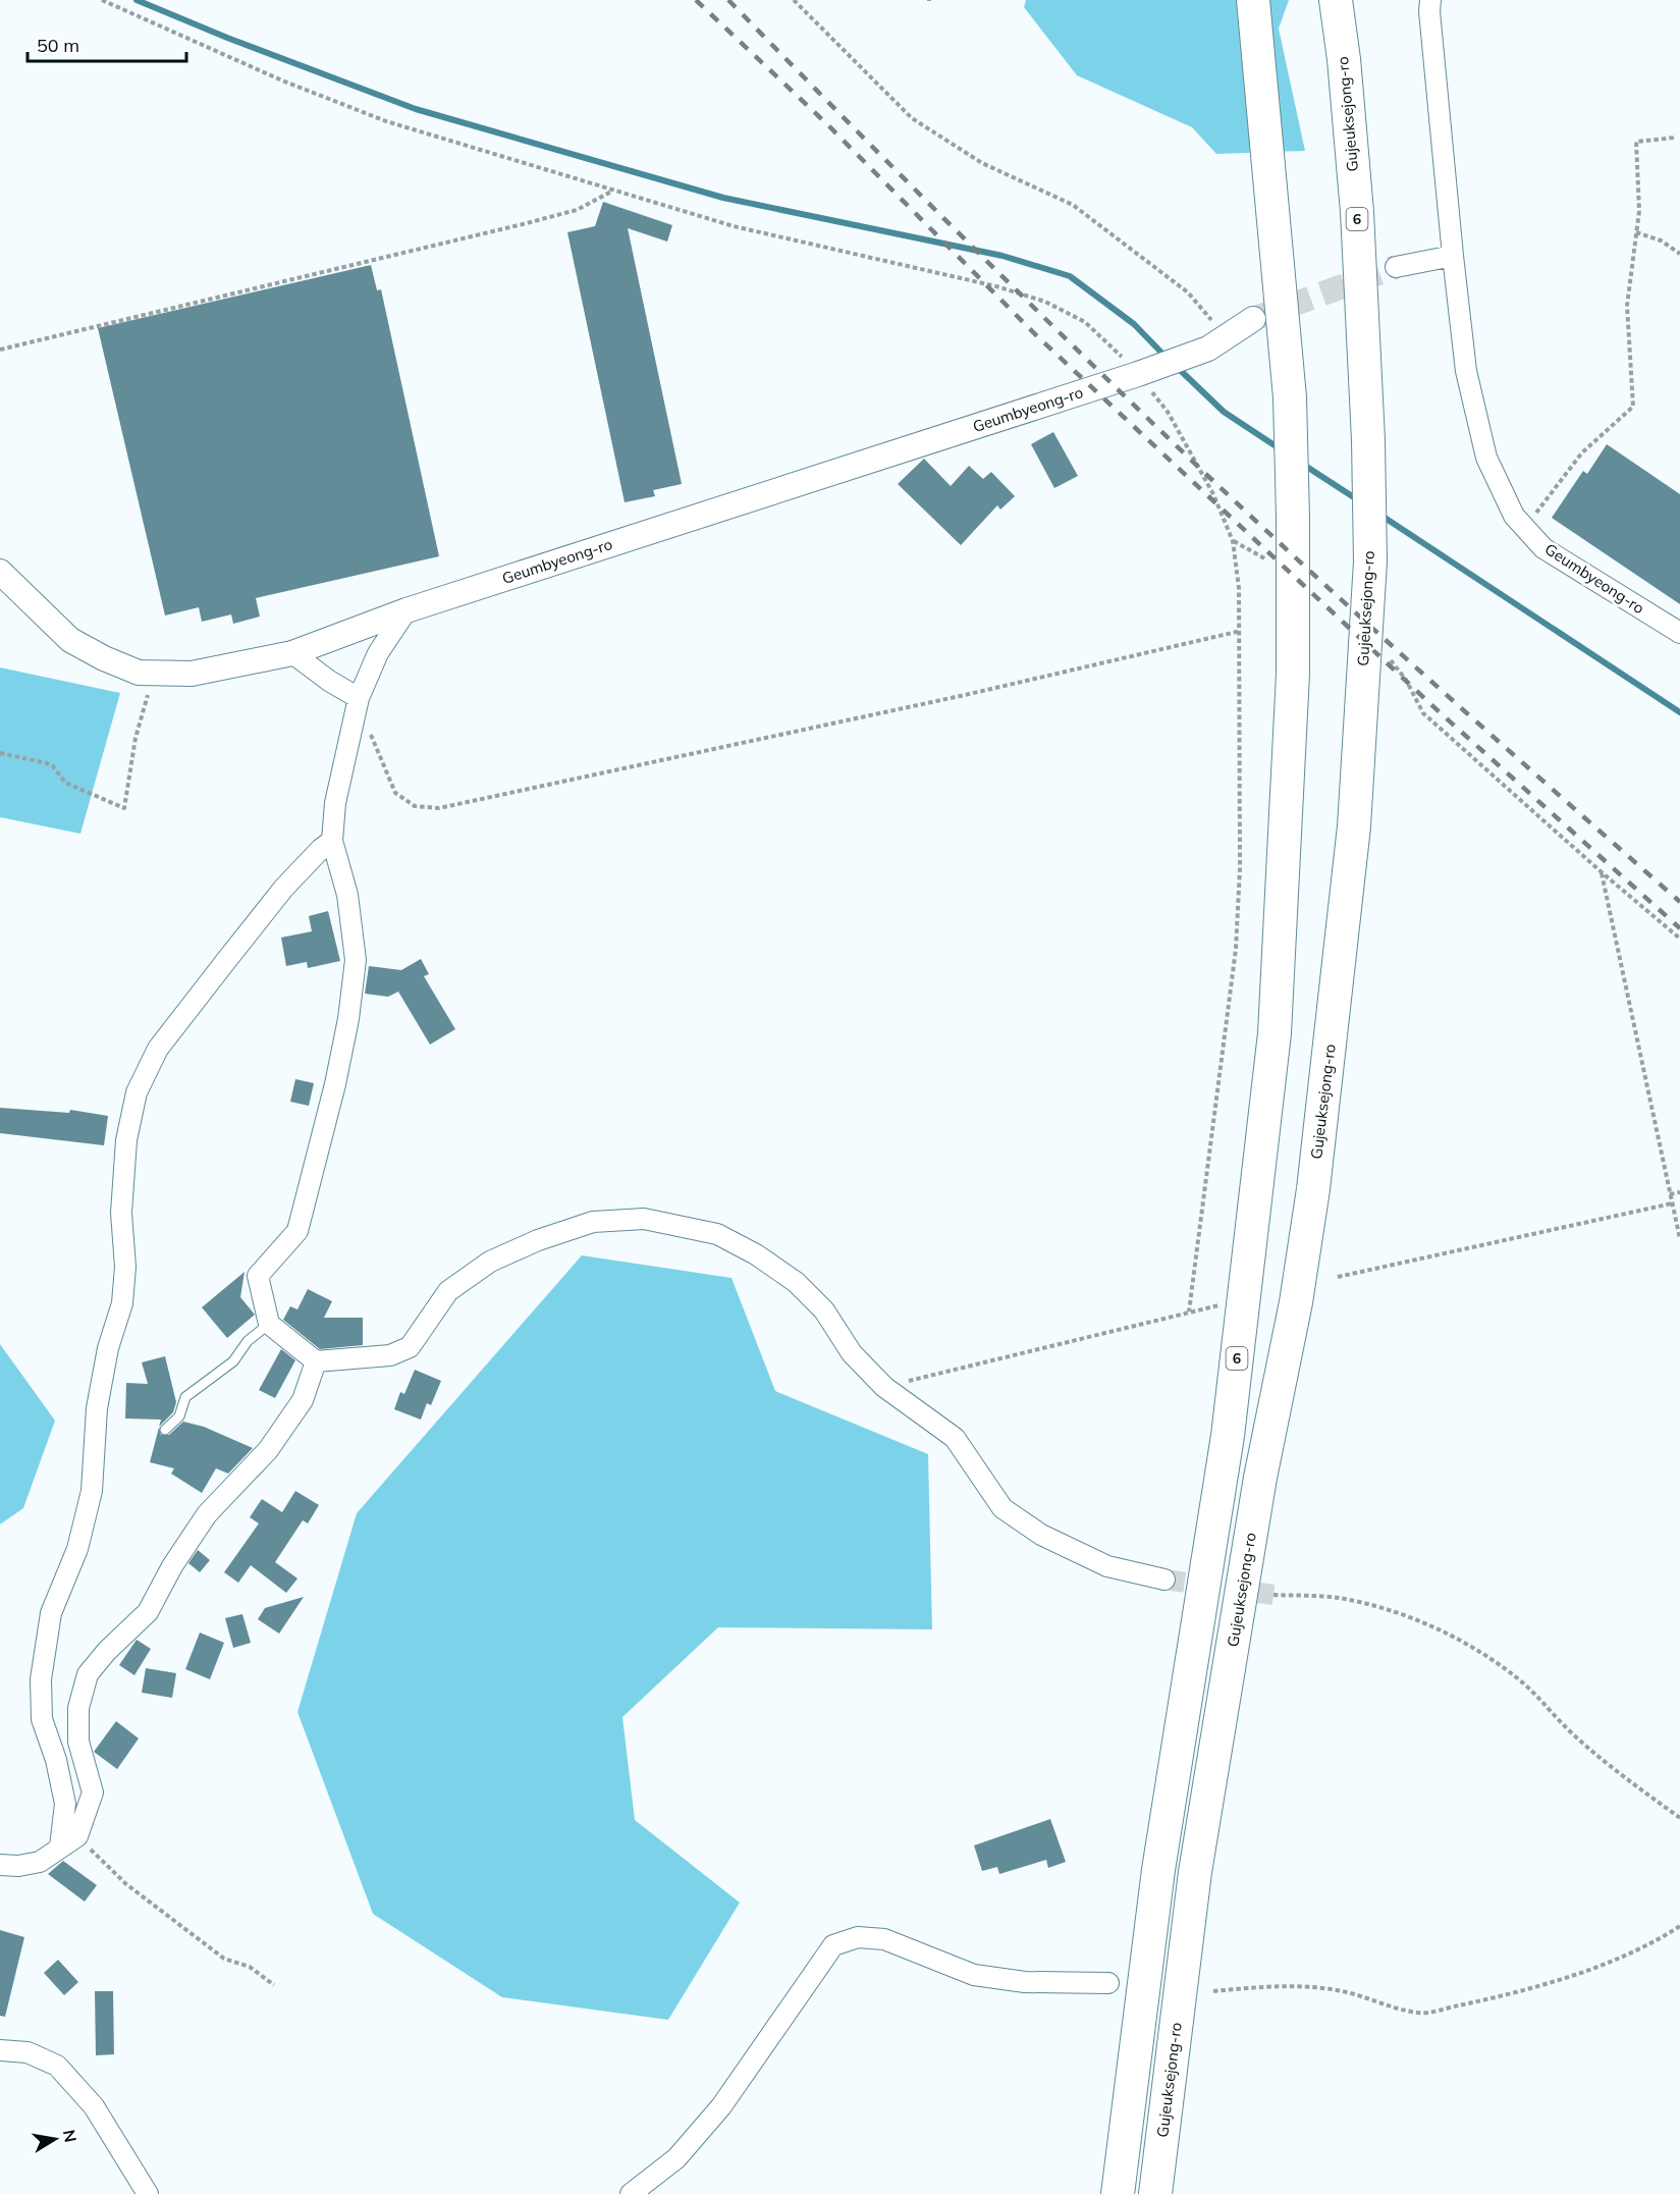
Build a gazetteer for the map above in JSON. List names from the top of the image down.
{
  "streets": {
    "highway": ["Gujeuksejong-ro", "6"],
    "street": ["Geumbyeong-ro"]
  },
  "scale_bar": "50 m",
  "north": "right"
}
